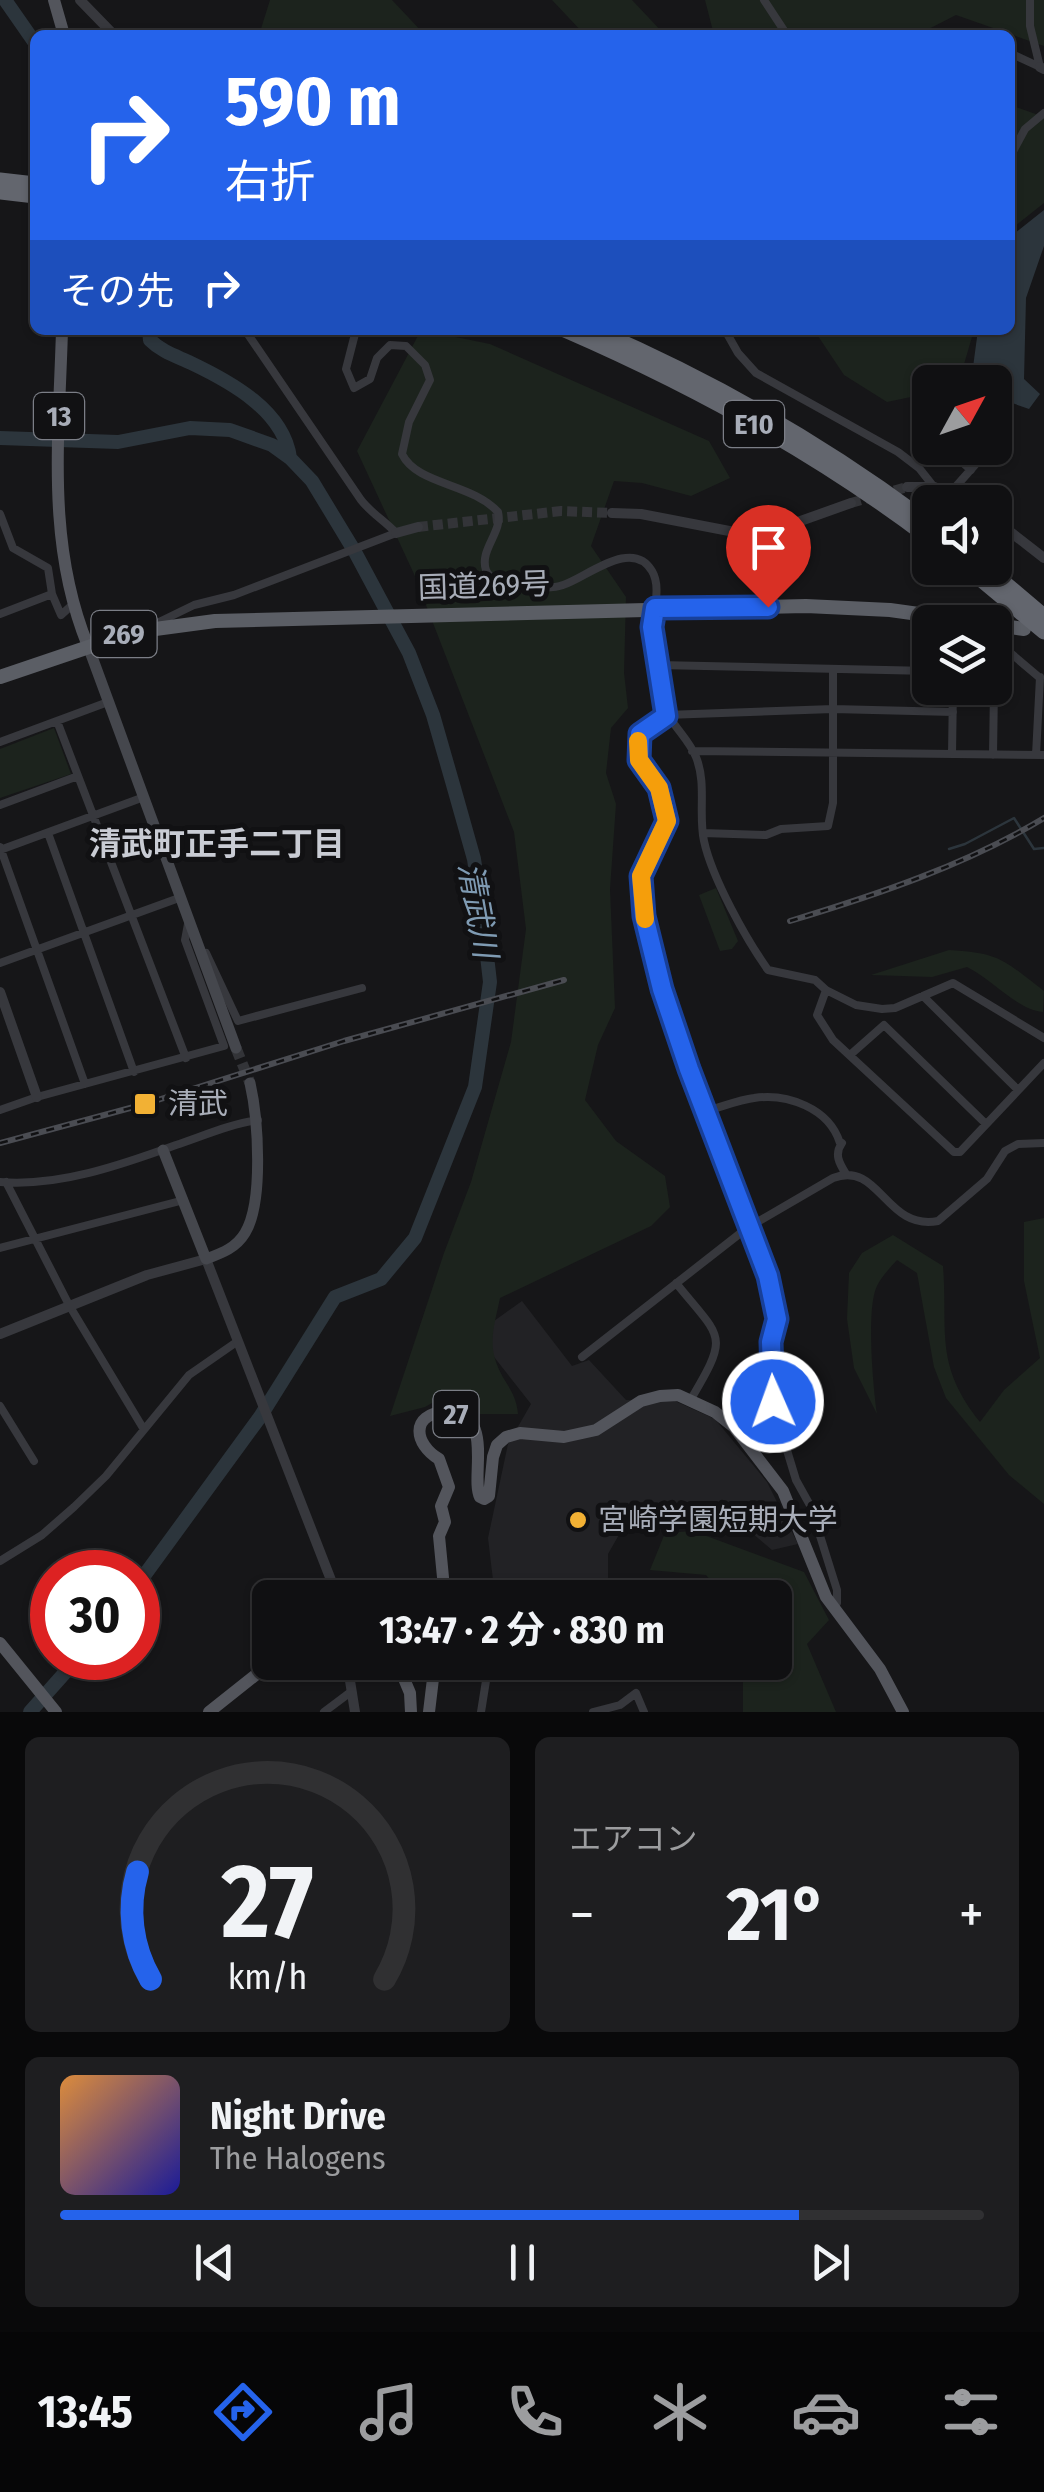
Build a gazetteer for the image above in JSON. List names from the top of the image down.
{
  "streets": {
    "highway": ["E10", "国道269号", "269"],
    "main road": ["13", "27"]
  },
  "crossings": [
    ["13", "国道269号"]
  ],
  "districts": ["清武町正手二丁目"],
  "water": ["清武川"],
  "places": {
    "transit": ["清武"],
    "other": ["宮崎学園短期大学"]
  },
  "north": "top right",
  "page": {
    "turn": ["590 m", "右折"],
    "then": "その先",
    "limit": "30",
    "trip": "13:47 · 2 分 · 830 m",
    "tile": "エアコン",
    "heat": ["−", "21°", "+"],
    "song": ["Night Drive", "The Halogens"],
    "tabs": "13:45",
    "gauge": ["27", "km/h"]
  }
}
